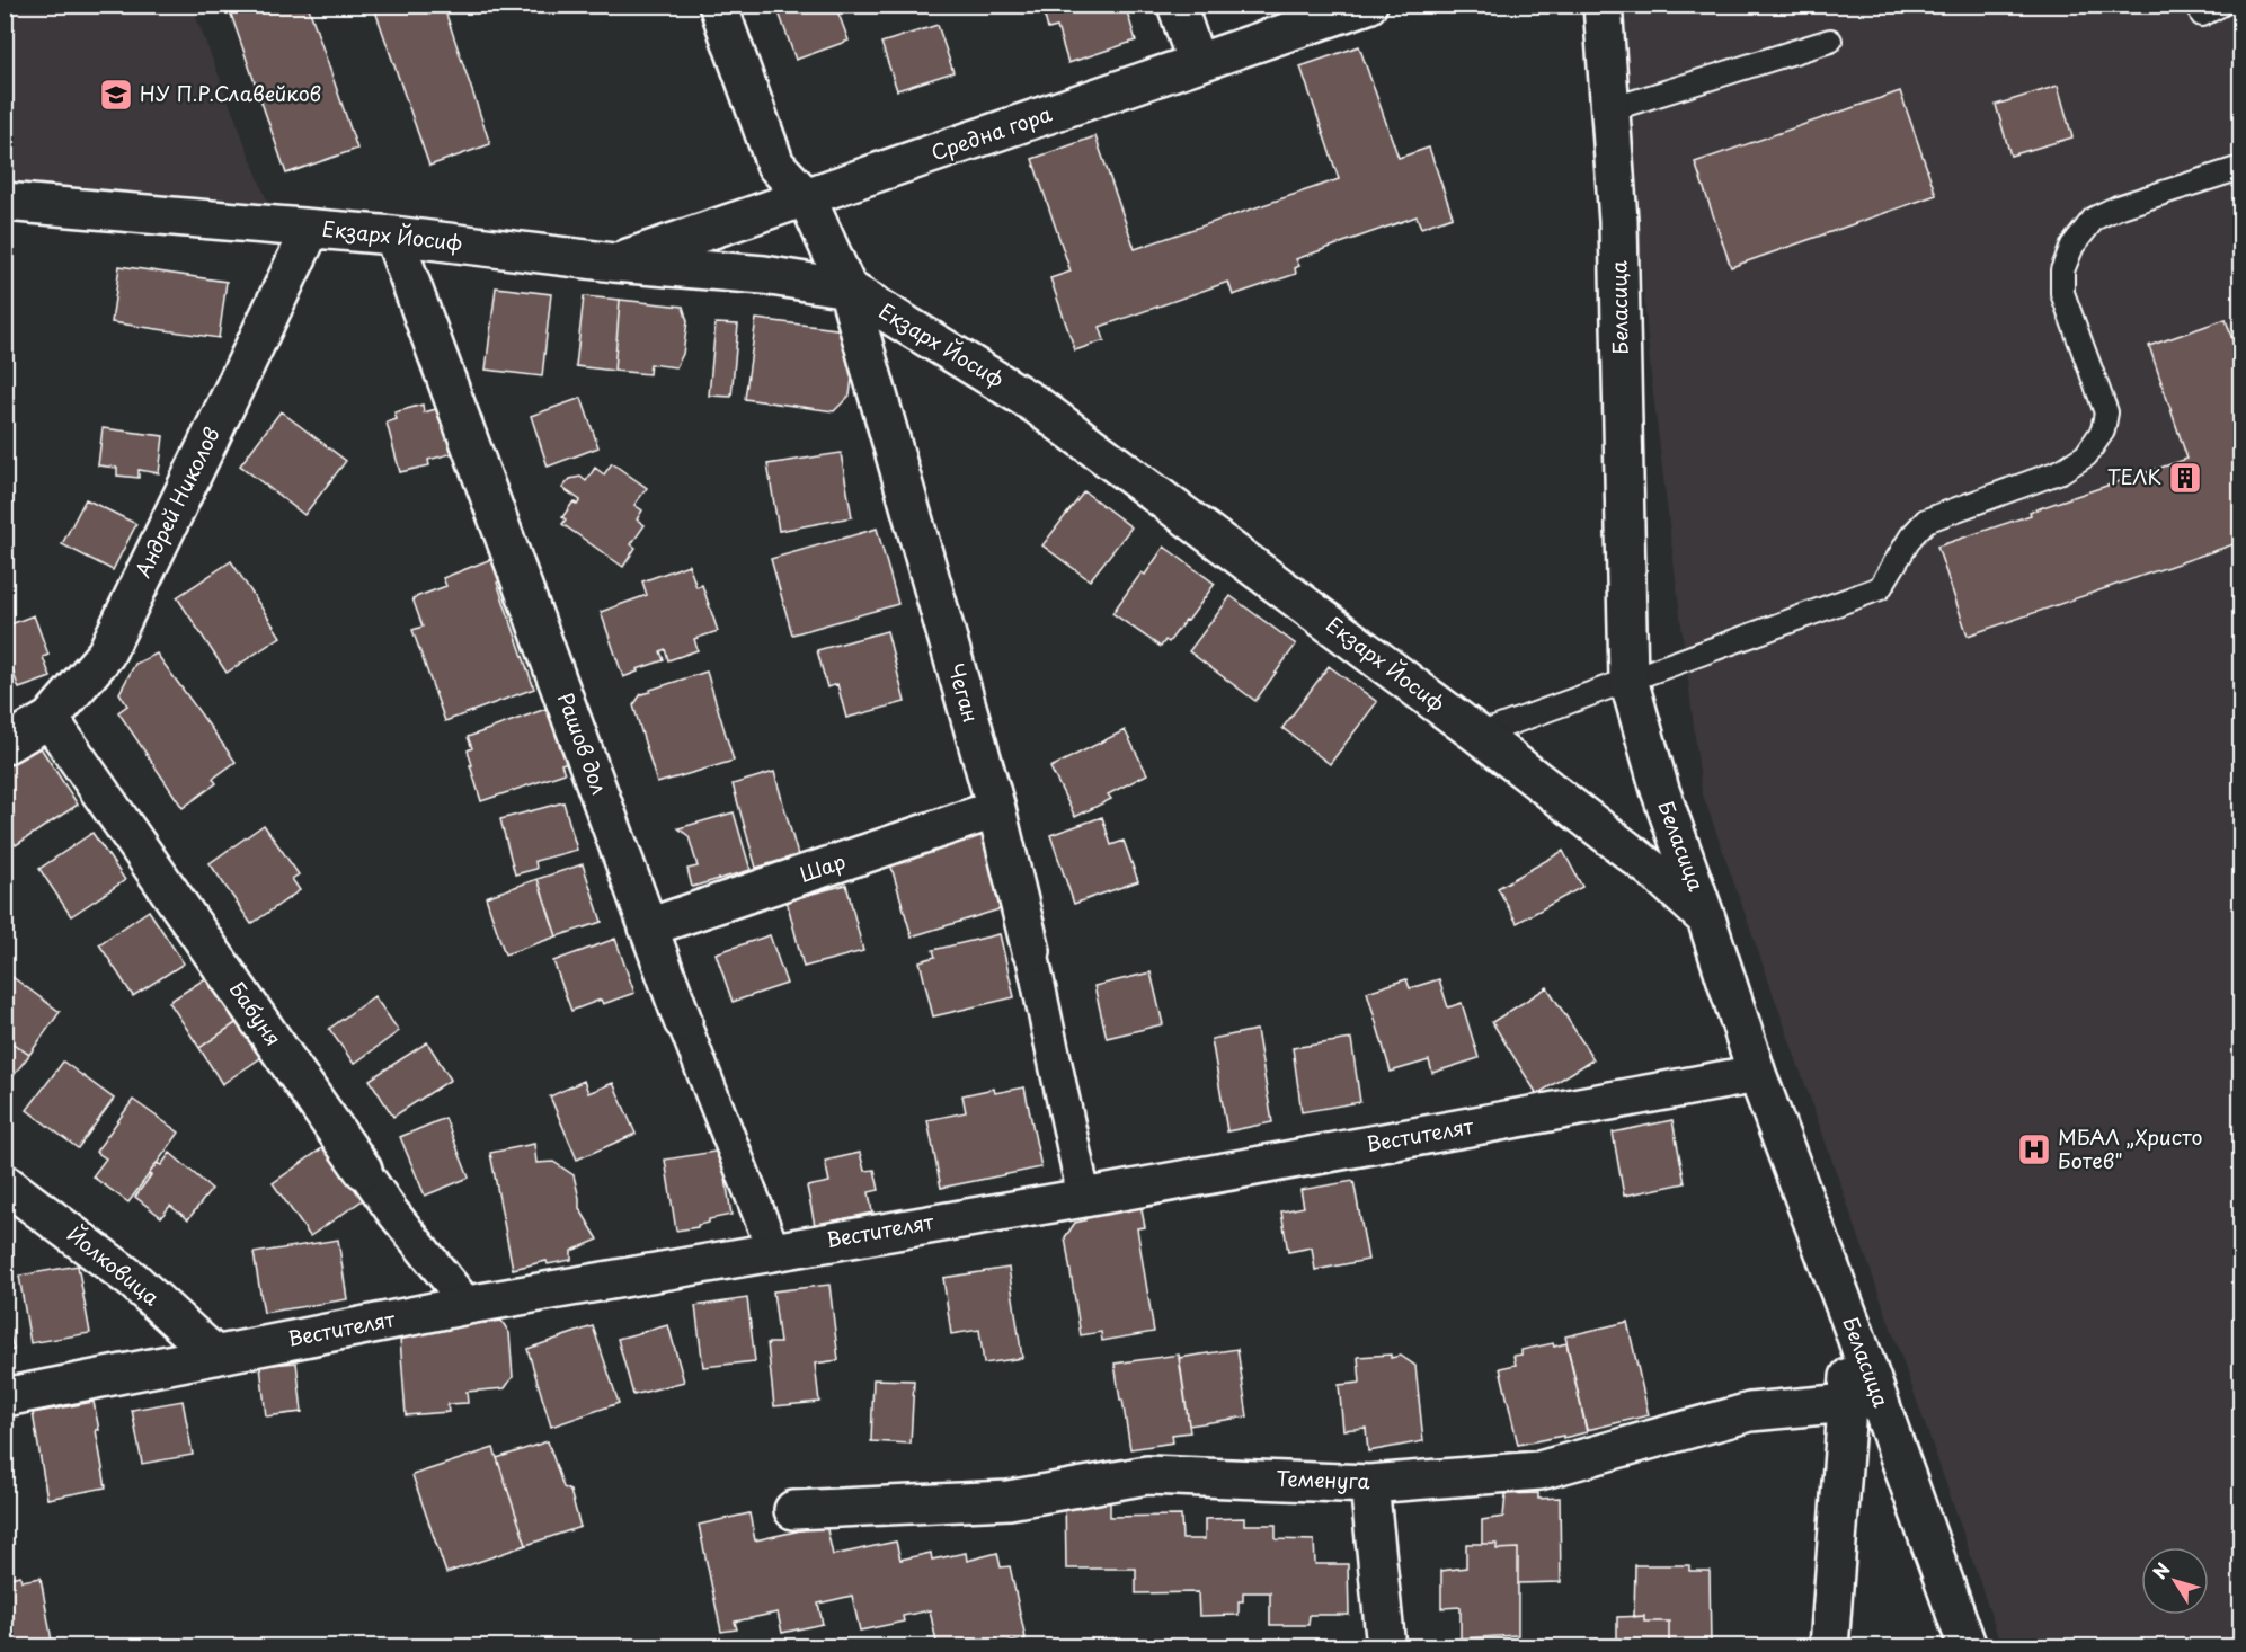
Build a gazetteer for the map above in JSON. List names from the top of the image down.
{
  "streets": {
    "street": [
      "Средна гора",
      "Екзарх Йосиф",
      "Беласица",
      "Андрей Николов",
      "Чеган",
      "Рашов дол",
      "Шар",
      "Бабуня",
      "Вестителят",
      "Йолковица",
      "Теменуга"
    ]
  },
  "crossings": [
    ["Средна гора", "Екзарх Йосиф"],
    ["Средна гора", "Чеган"],
    ["Екзарх Йосиф", "Беласица"],
    ["Екзарх Йосиф", "Андрей Николов"],
    ["Екзарх Йосиф", "Чеган"],
    ["Екзарх Йосиф", "Рашов дол"],
    ["Беласица", "Вестителят"],
    ["Андрей Николов", "Бабуня"],
    ["Чеган", "Шар"],
    ["Чеган", "Вестителят"],
    ["Рашов дол", "Шар"],
    ["Рашов дол", "Вестителят"],
    ["Бабуня", "Вестителят"],
    ["Вестителят", "Йолковица"]
  ],
  "places": {
    "school or university": ["НУ П.Р.Славейков"],
    "building": ["ТЕЛК"],
    "hospital": ["МБАЛ „Христо Ботев\""]
  },
  "north": "top left"
}
